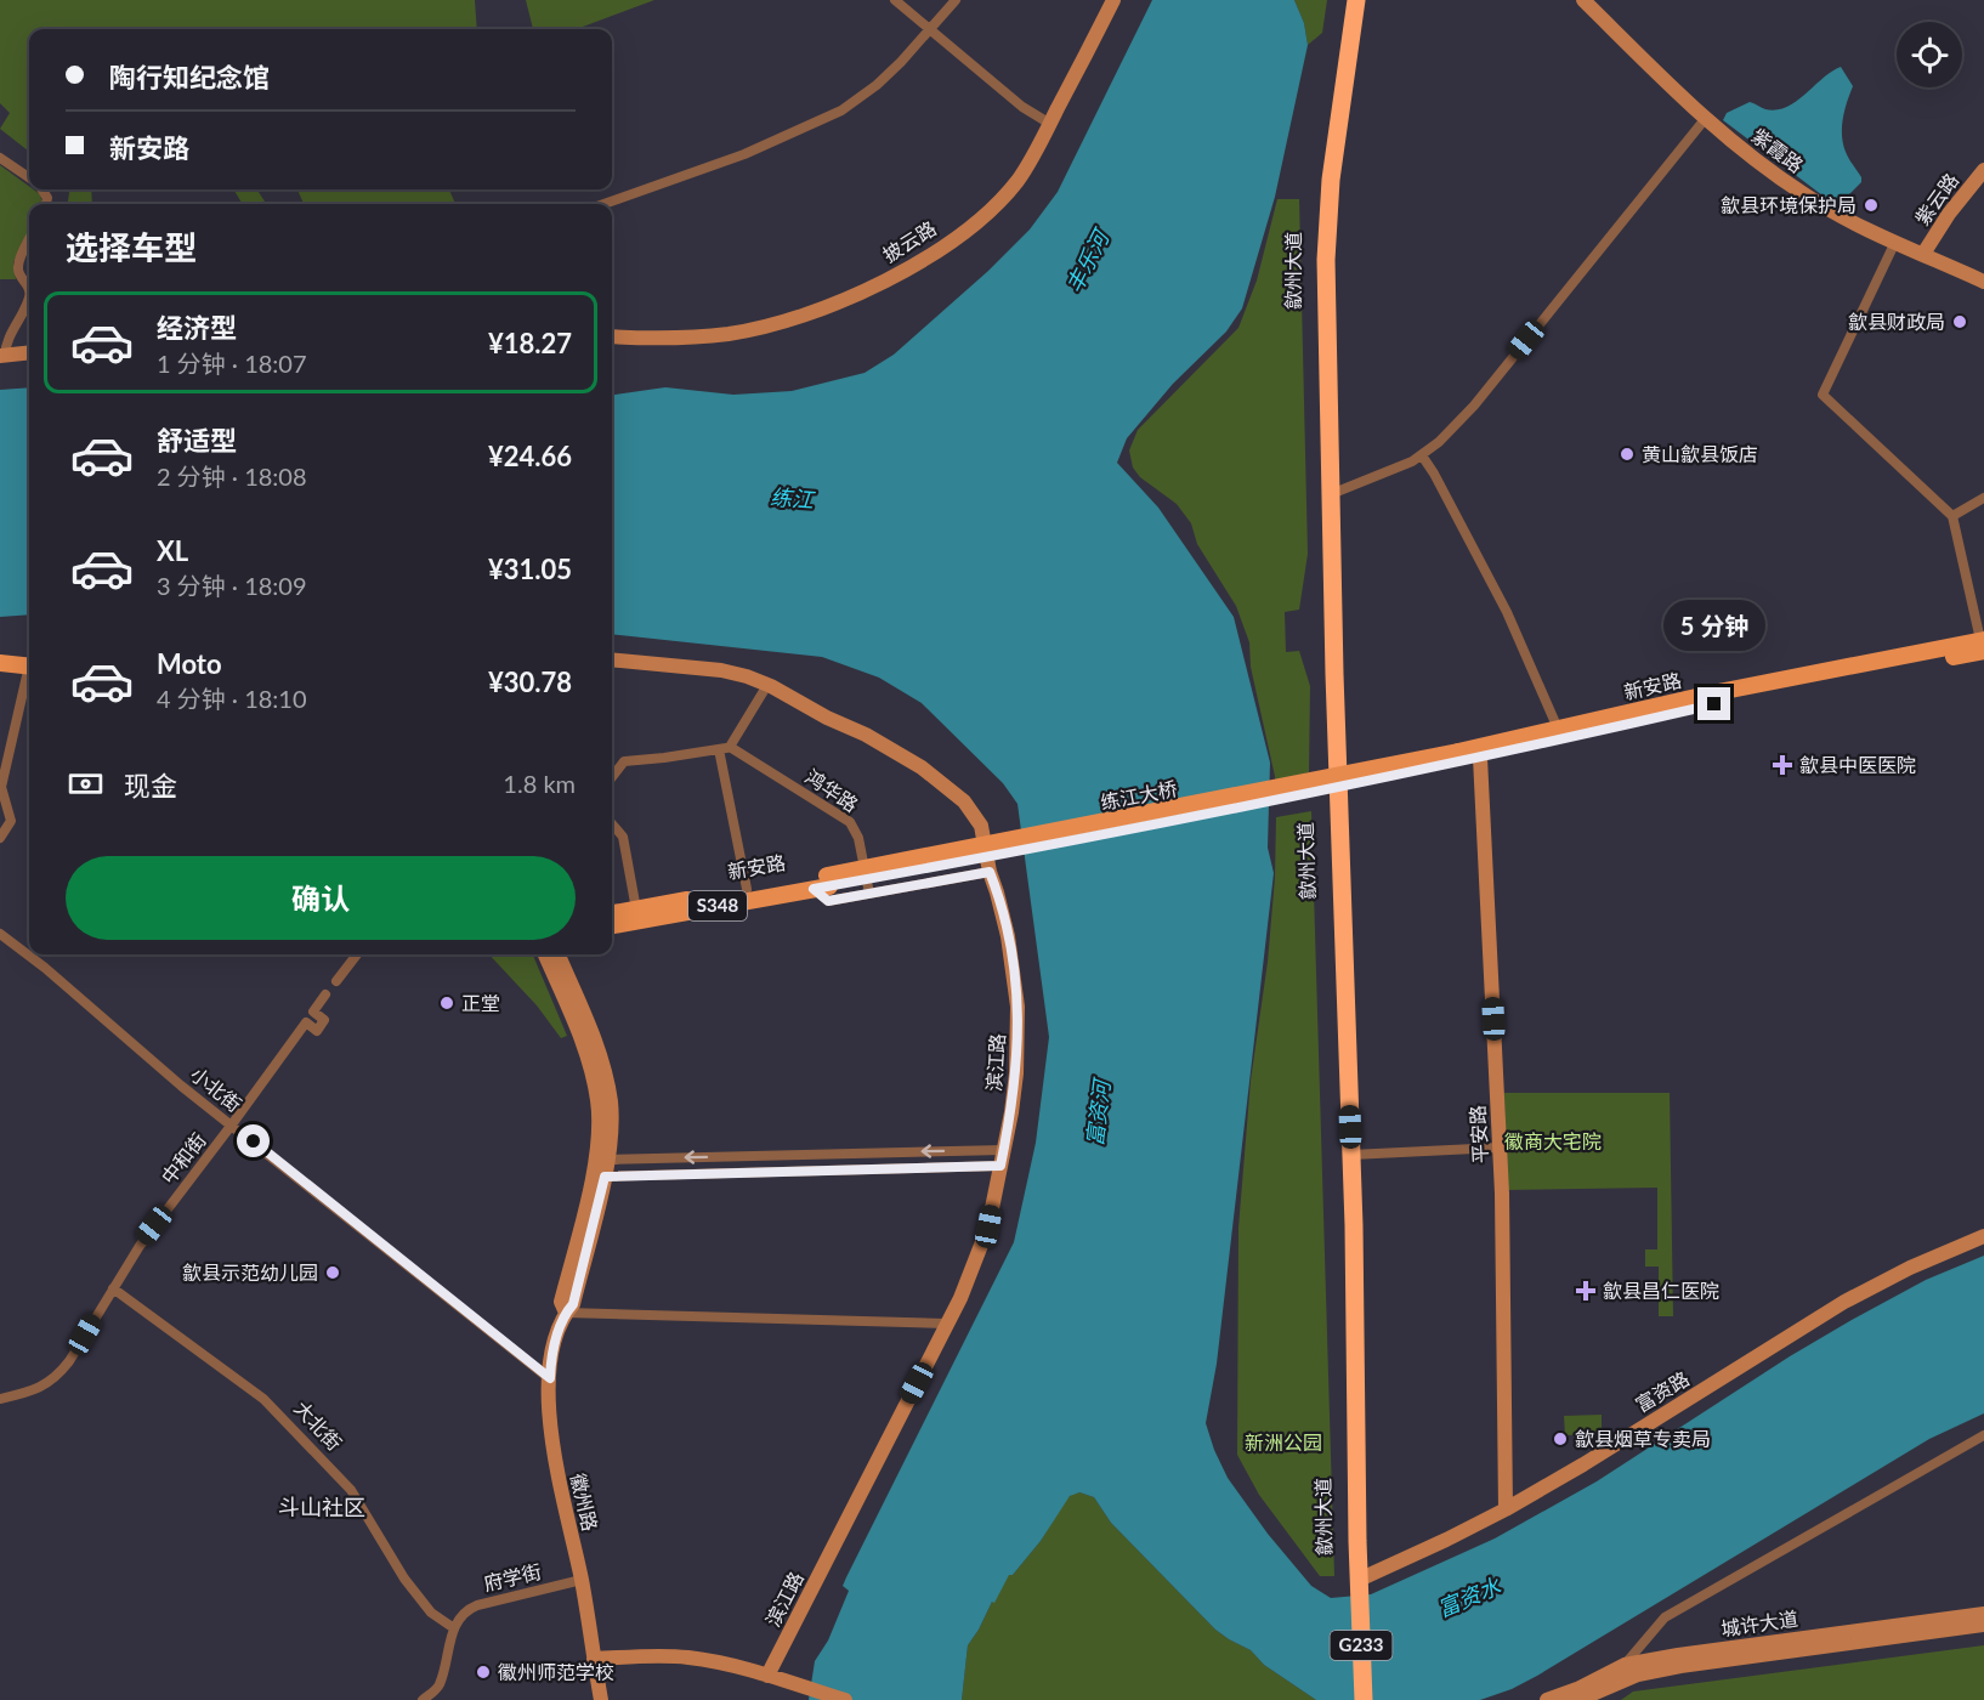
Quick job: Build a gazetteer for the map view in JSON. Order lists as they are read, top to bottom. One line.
{"streets":{"highway":["歙州大道","G233"],"main road":["新安路","练江大桥","S348"],"street":["紫霞路","紫云路","披云路","鸿华路","滨江路","小北街","平安路","中和街","富资路","大北街","徽州路","府学街","城许大道"]},"crossings":[["紫霞路","紫云路"],["歙州大道","富资路"],["歙州大道","G233"],["新安路","练江大桥"],["新安路","平安路"],["小北街","中和街"],["小北街","徽州路"],["平安路","富资路"],["中和街","大北街"],["富资路","G233"],["大北街","府学街"],["徽州路","府学街"]],"districts":["斗山社区"],"water":["丰乐河","练江","富资河","富资水"],"parks":["徽商大宅院","新洲公园"],"places":{"other":["歙县环境保护局","歙县财政局","黄山歙县饭店","正堂","歙县示范幼儿园","歙县烟草专卖局","徽州师范学校"],"health":["歙县中医医院","歙县昌仁医院"]},"page":{"banner":["陶行知纪念馆","新安路"],"heading":"选择车型","list":[{"name":"经济型","note":"1 分钟 · 18:07","value":"¥18.27"},{"name":"舒适型","note":"2 分钟 · 18:08","value":"¥24.66"},{"name":"XL","note":"3 分钟 · 18:09","value":"¥31.05"},{"name":"Moto","note":"4 分钟 · 18:10","value":"¥30.78"}],"bubble":"5 分钟","pay":["现金","1.8 km"],"buttons":"确认"}}
